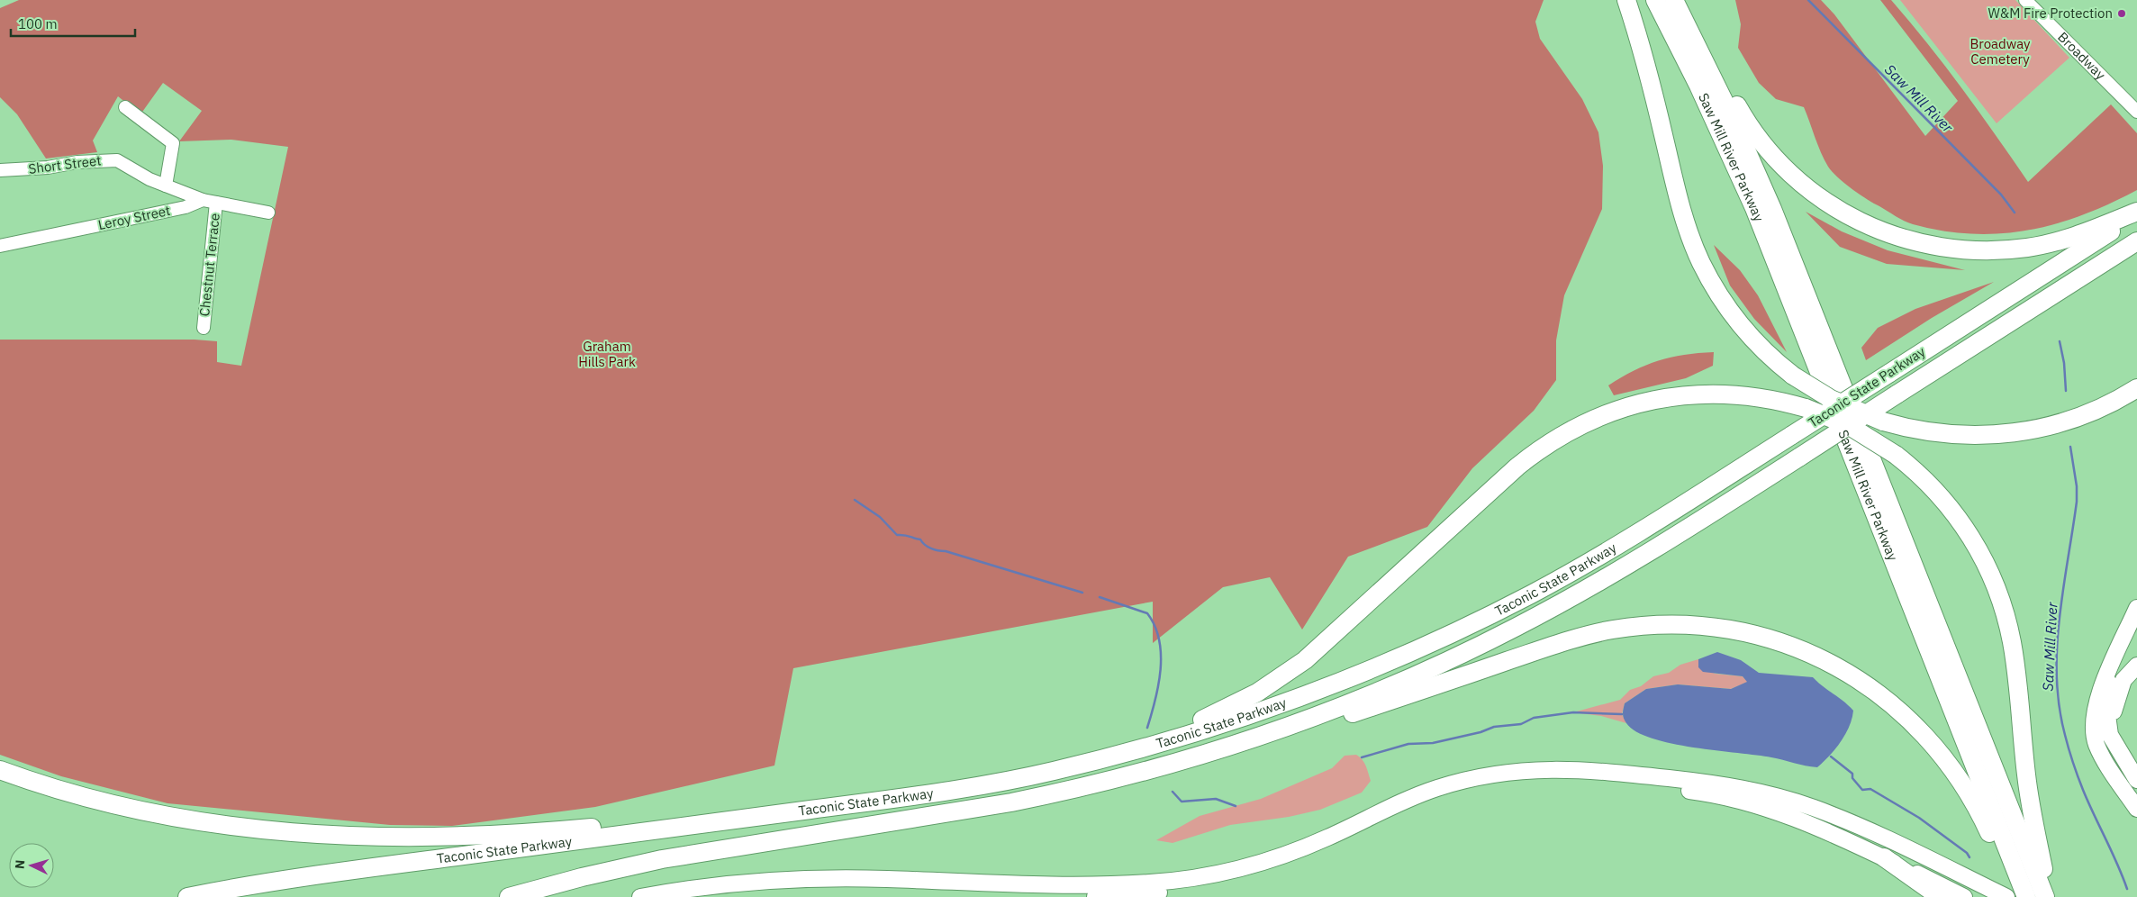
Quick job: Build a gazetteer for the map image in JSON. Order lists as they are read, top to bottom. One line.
{"streets":{"highway":["Saw Mill River Parkway","Taconic State Parkway"],"street":["Broadway","Short Street","Leroy Street","Chestnut Terrace"]},"crossings":[["Short Street","Leroy Street"]],"water":["Saw Mill River"],"parks":["Broadway Cemetery","Graham Hills Park"],"places":["W&M Fire Protection"],"scale_bar":"100 m","north":"left"}
